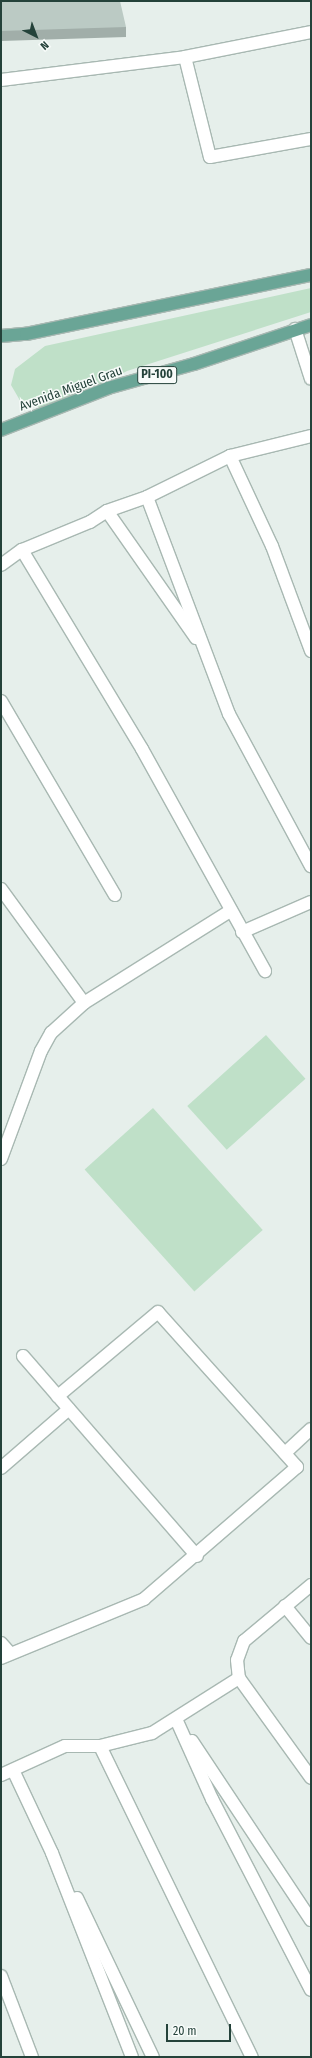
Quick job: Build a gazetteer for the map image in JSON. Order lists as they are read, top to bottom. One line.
{"streets":{"main road":["PI-100","Avenida Miguel Grau"]},"scale_bar":"20 m","north":"bottom right"}
